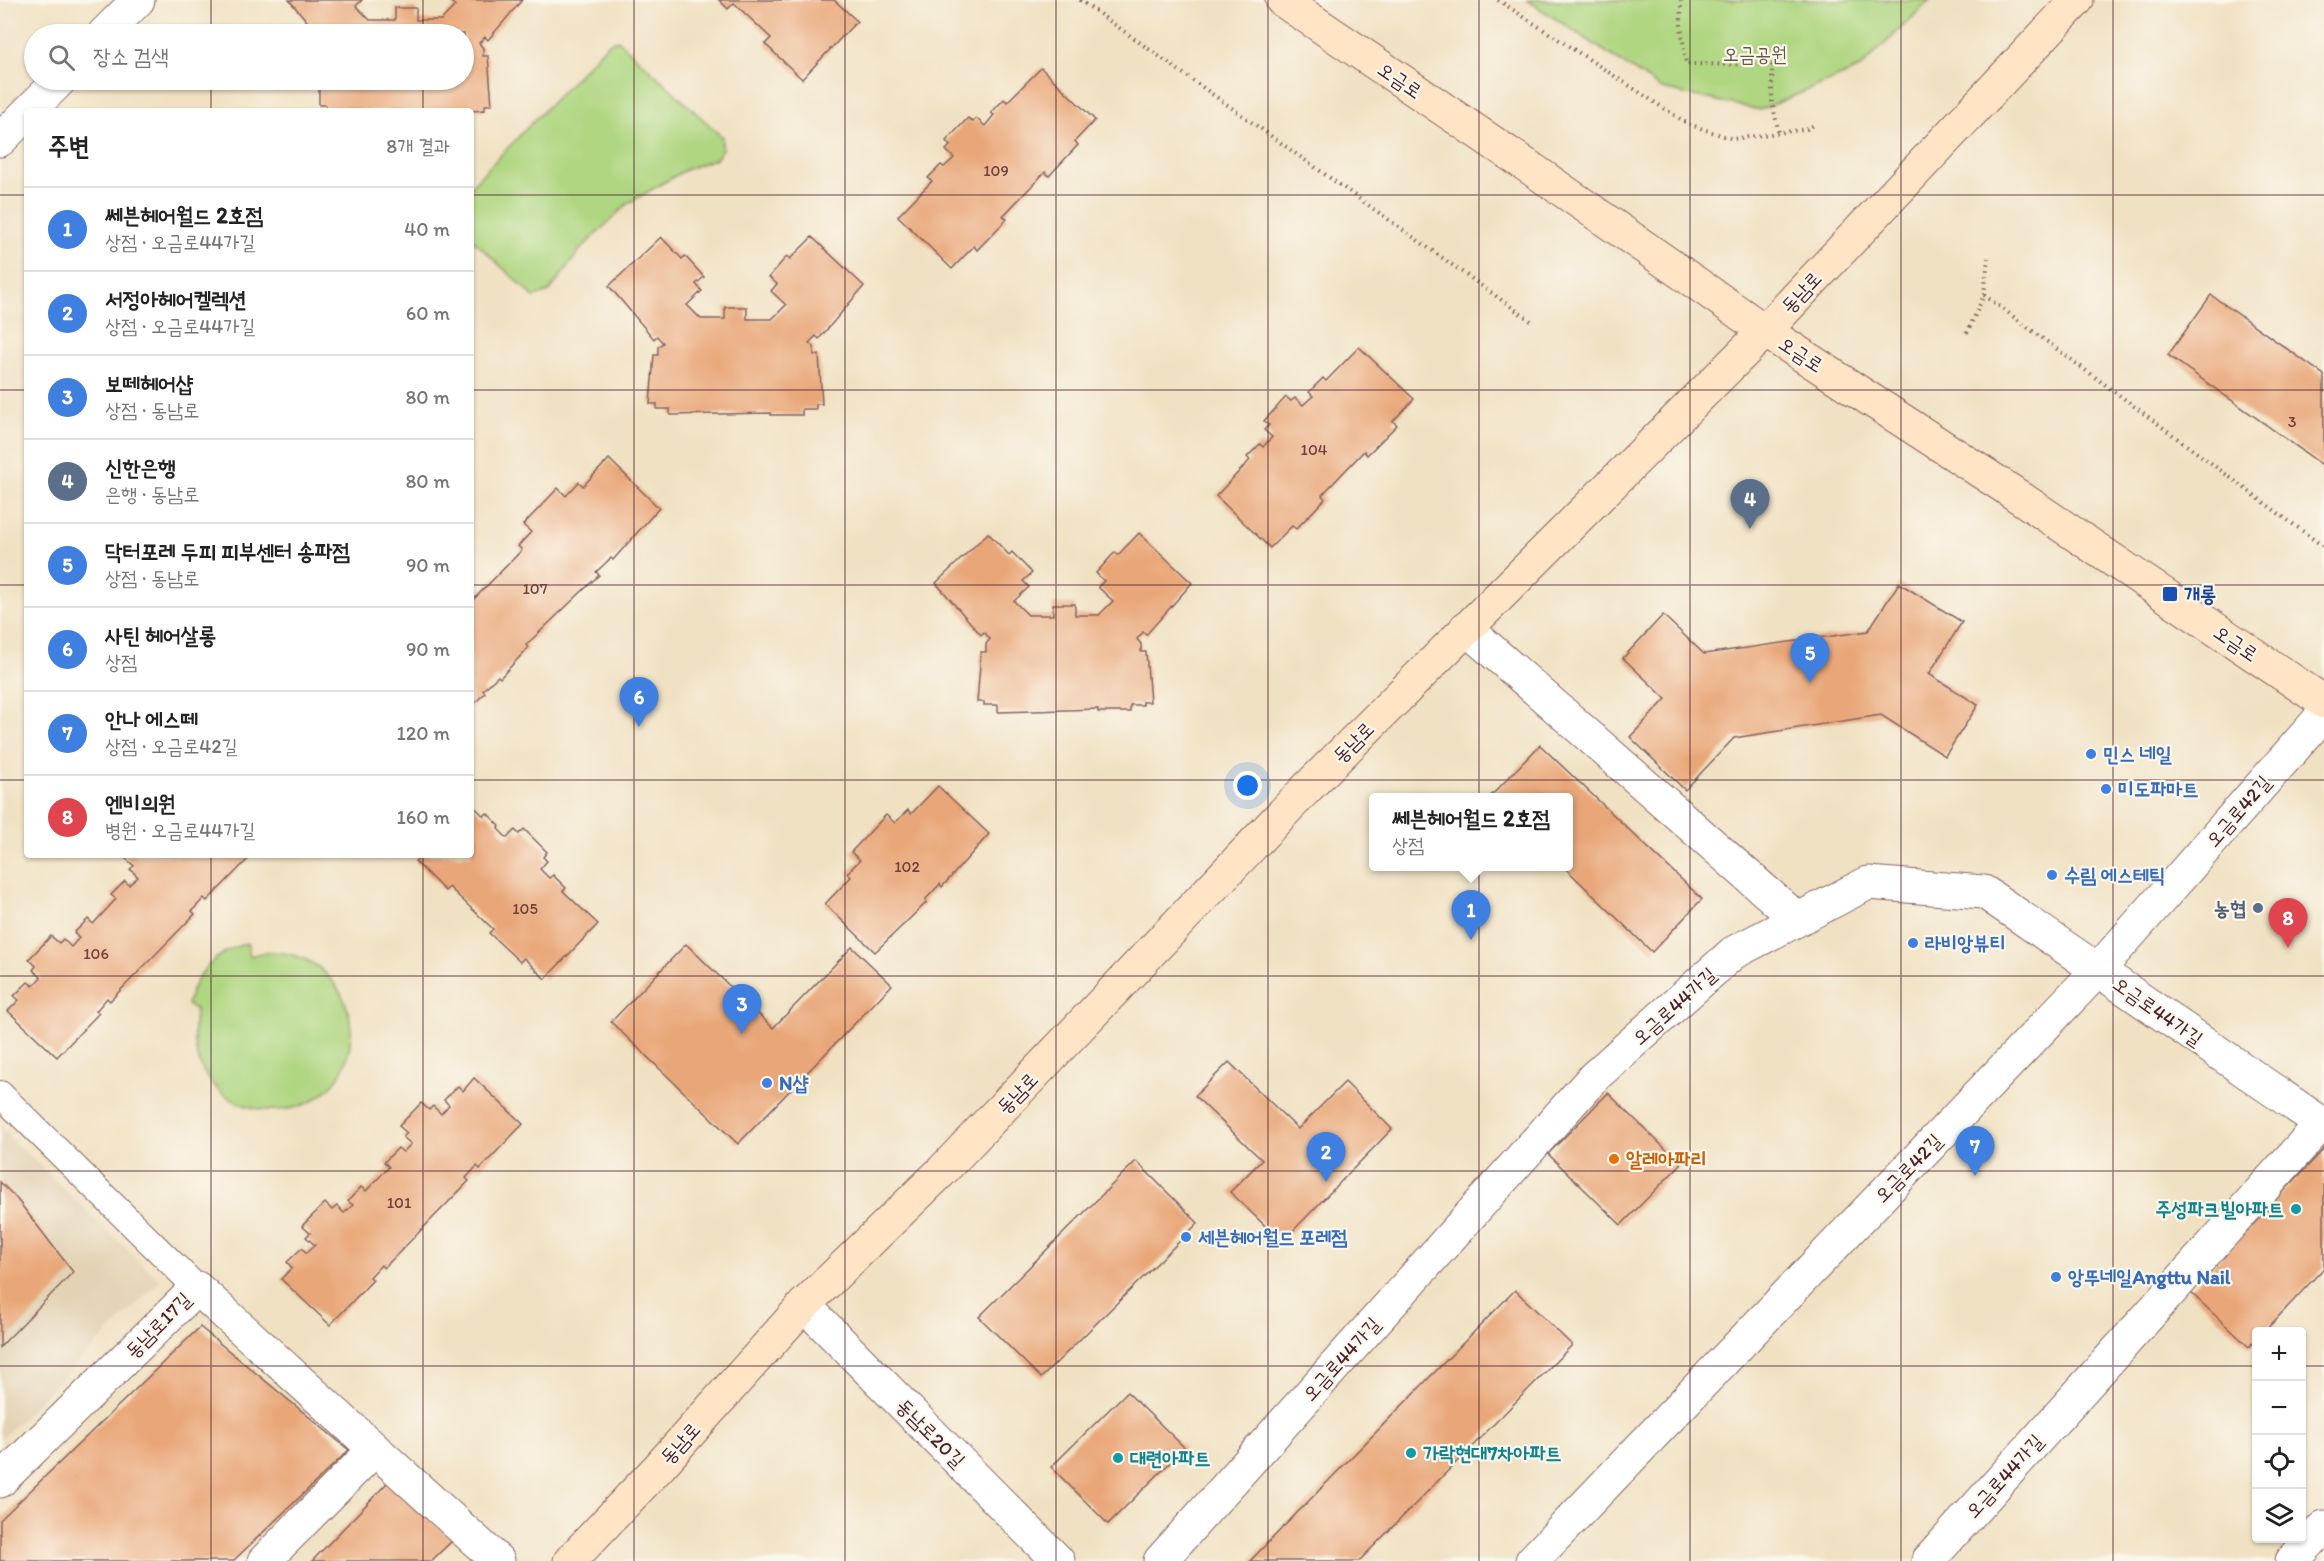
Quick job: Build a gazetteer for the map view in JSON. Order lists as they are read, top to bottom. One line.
{"streets":{"main road":["오금로","동남로"],"street":["오금로42길","오금로44가길","동남로17길","동남로20길"]},"crossings":[["오금로","동남로"],["동남로","동남로20길"],["오금로42길","오금로44가길"]],"parks":["오금공원"],"places":{"transit":["개롱"],"other":["민스 네일","미도파마트","수림 에스테틱","농협","라비앙뷰티","N샵","알레아파리","주성파크빌아파트","세븐헤어월드 포레점","앙뚜네일Angttu Nail","가락현대7차아파트","대련아파트"]},"house_numbers":["109","3","104","107","102","105","106","101"],"page":{"search":"장소 검색","heading":["주변","8개 결과"],"list":[{"mark":"1","name":"쎄븐헤어월드 2호점","note":"상점 · 오금로44가길","value":"40 m"},{"mark":"2","name":"서정아헤어켈렉션","note":"상점 · 오금로44가길","value":"60 m"},{"mark":"3","name":"보떼헤어샵","note":"상점 · 동남로","value":"80 m"},{"mark":"4","name":"신한은행","note":"은행 · 동남로","value":"80 m"},{"mark":"5","name":"닥터포레 두피 피부센터 송파점","note":"상점 · 동남로","value":"90 m"},{"mark":"6","name":"사틴 헤어살롱","note":"상점","value":"90 m"},{"mark":"7","name":"안나 에스떼","note":"상점 · 오금로42길","value":"120 m"},{"mark":"8","name":"엔비의원","note":"병원 · 오금로44가길","value":"160 m"}],"pins":["4","5","6","1","8","3","7","2"],"popup":["쎄븐헤어월드 2호점","상점"],"map_buttons":["+","−"]}}
